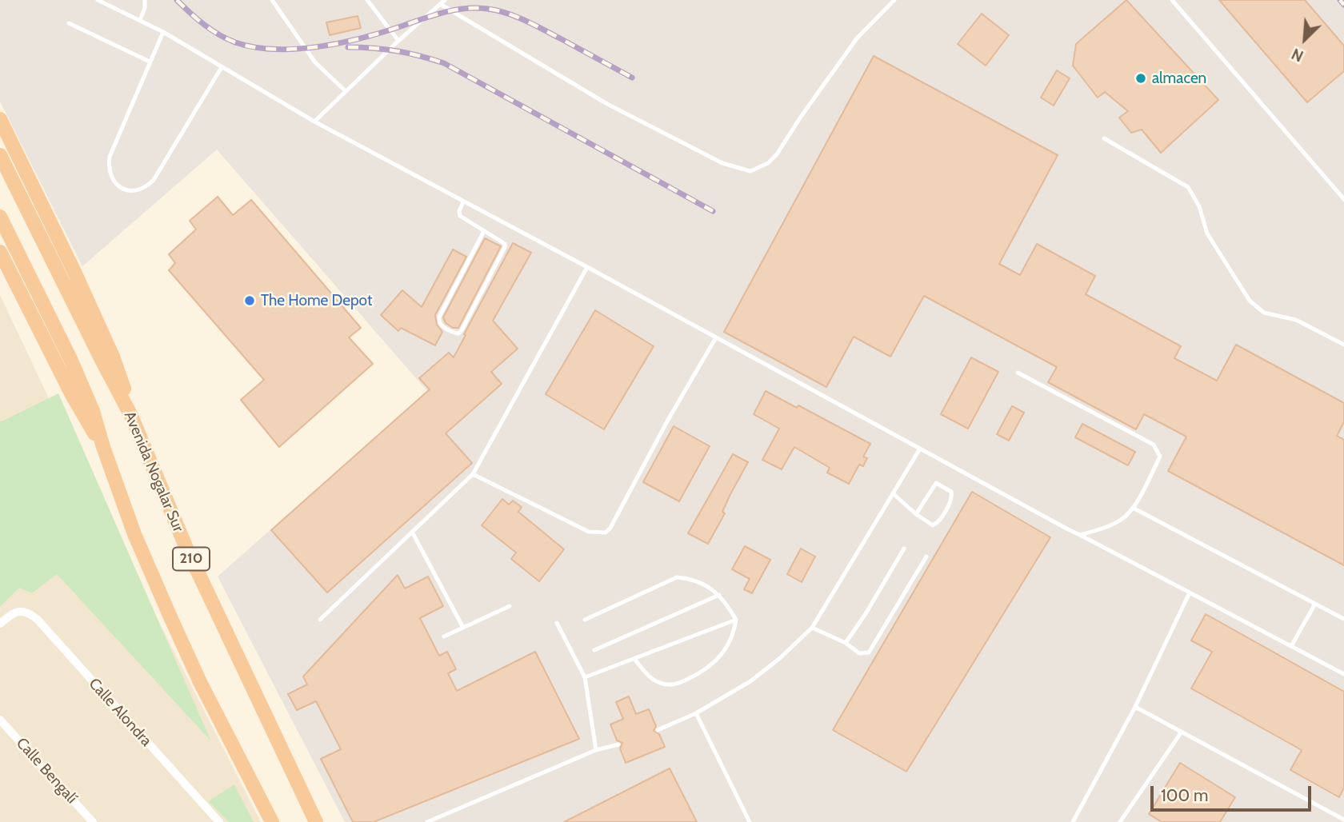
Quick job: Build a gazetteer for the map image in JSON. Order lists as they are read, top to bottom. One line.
{"streets":{"highway":["Avenida Nogalar Sur","210"],"street":["Calle Alondra","Calle Bengalí"]},"places":["almacen","The Home Depot"],"scale_bar":"100 m","north":"bottom left"}
